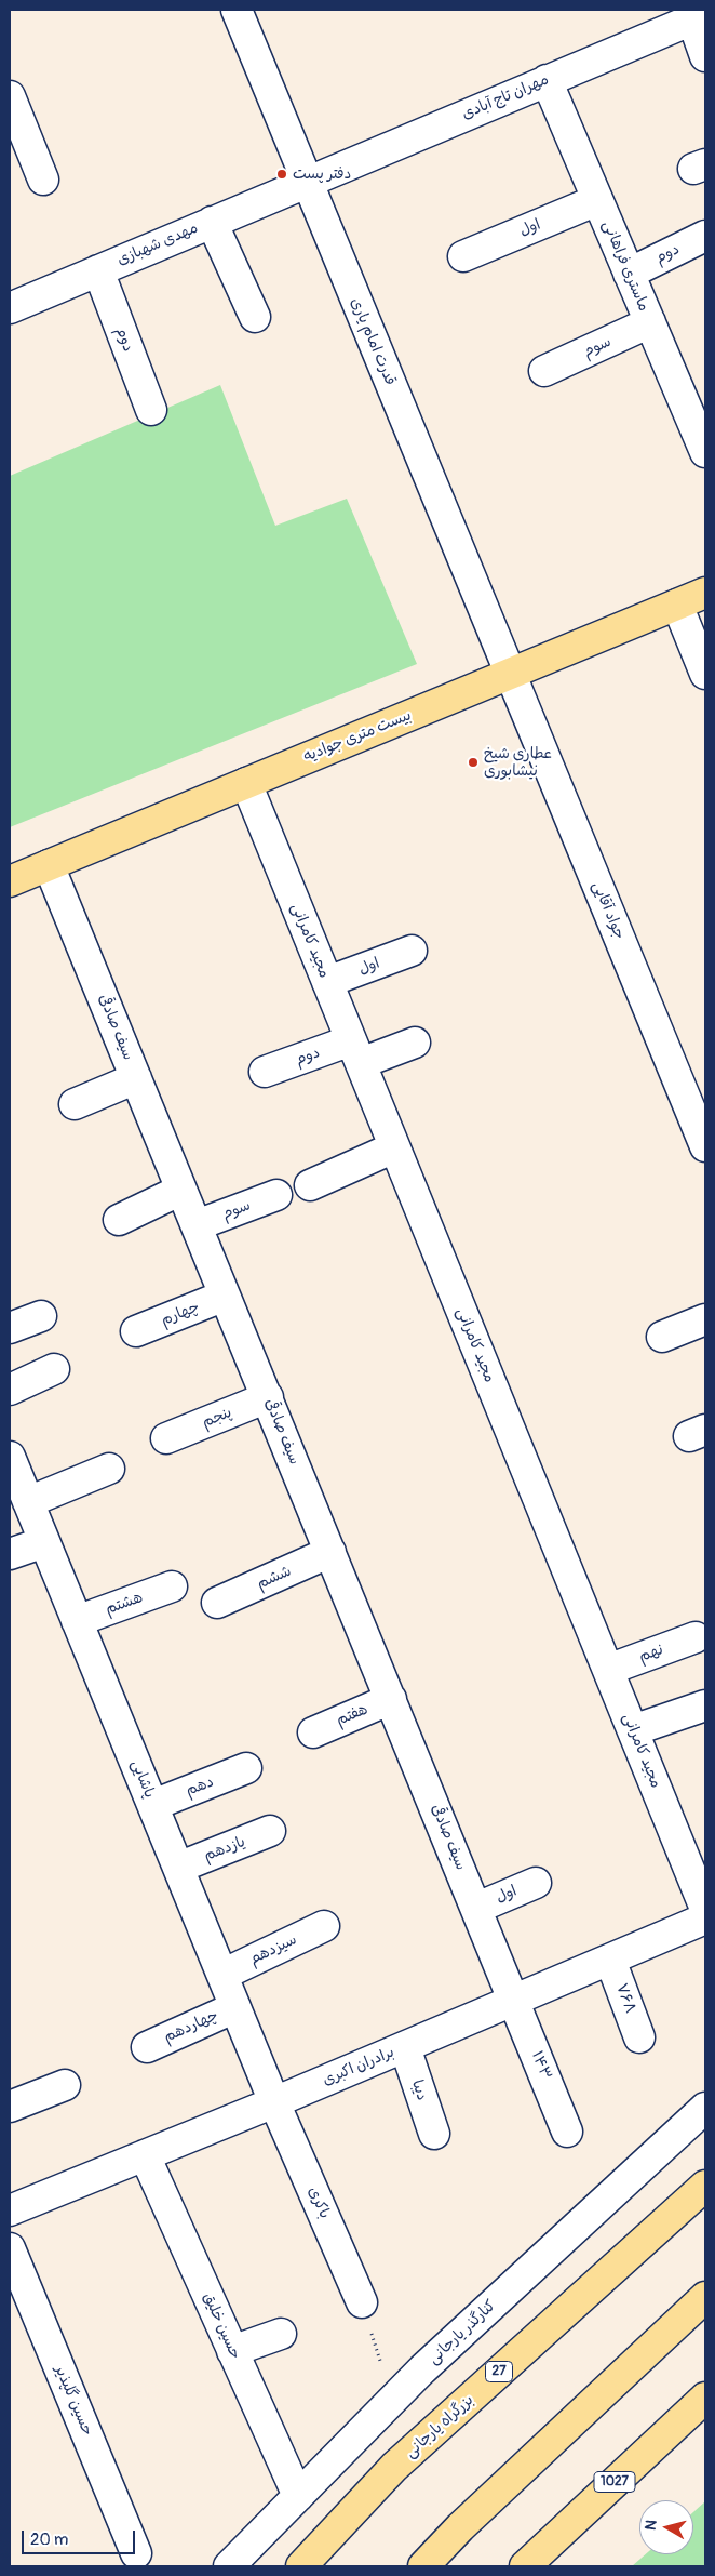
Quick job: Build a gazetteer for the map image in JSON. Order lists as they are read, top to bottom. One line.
{"streets":{"main road":["بیست متری جوادیه","27","بزرگراه یارجانی","1027"],"street":["مهران تاج آبادی","اول","مهدی شهبازی","دوم","ماستری فراهانی","قدرت امام یاری","سوم","جواد آقایی","مجید کامرانی","سیف صادقی","چهارم","پنجم","ششم","هشتم","نهم","هفتم","پاشایی","دهم","یازدهم","سیزدهم","۷۶۸","چهاردهم","۱۴۳","برادران اکبری","دیبا","باکری","حسین خلیق","کنارگذر یارجانی","حسین گلپذیر"]},"crossings":[["مهران تاج آبادی","مهدی شهبازی"],["مهران تاج آبادی","ماستری فراهانی"],["مهران تاج آبادی","قدرت امام یاری"],["اول","ماستری فراهانی"],["اول","مجید کامرانی"],["اول","سیف صادقی"],["مهدی شهبازی","دوم"],["مهدی شهبازی","قدرت امام یاری"],["دوم","ماستری فراهانی"],["دوم","مجید کامرانی"],["ماستری فراهانی","سوم"],["قدرت امام یاری","بیست متری جوادیه"],["قدرت امام یاری","جواد آقایی"],["سوم","سیف صادقی"],["بیست متری جوادیه","جواد آقایی"],["بیست متری جوادیه","مجید کامرانی"],["بیست متری جوادیه","سیف صادقی"],["مجید کامرانی","نهم"],["سیف صادقی","چهارم"],["سیف صادقی","پنجم"],["سیف صادقی","ششم"],["سیف صادقی","هفتم"],["سیف صادقی","۱۴۳"],["سیف صادقی","برادران اکبری"],["هشتم","پاشایی"],["پاشایی","دهم"],["پاشایی","یازدهم"],["پاشایی","سیزدهم"],["پاشایی","چهاردهم"],["پاشایی","برادران اکبری"],["پاشایی","باکری"],["۷۶۸","برادران اکبری"],["۱۴۳","برادران اکبری"],["برادران اکبری","دیبا"],["برادران اکبری","باکری"],["برادران اکبری","حسین خلیق"],["حسین خلیق","کنارگذر یارجانی"]],"places":["دفتر پست","عطاری شیخ نیشابوری"],"scale_bar":"20 m","north":"left"}
